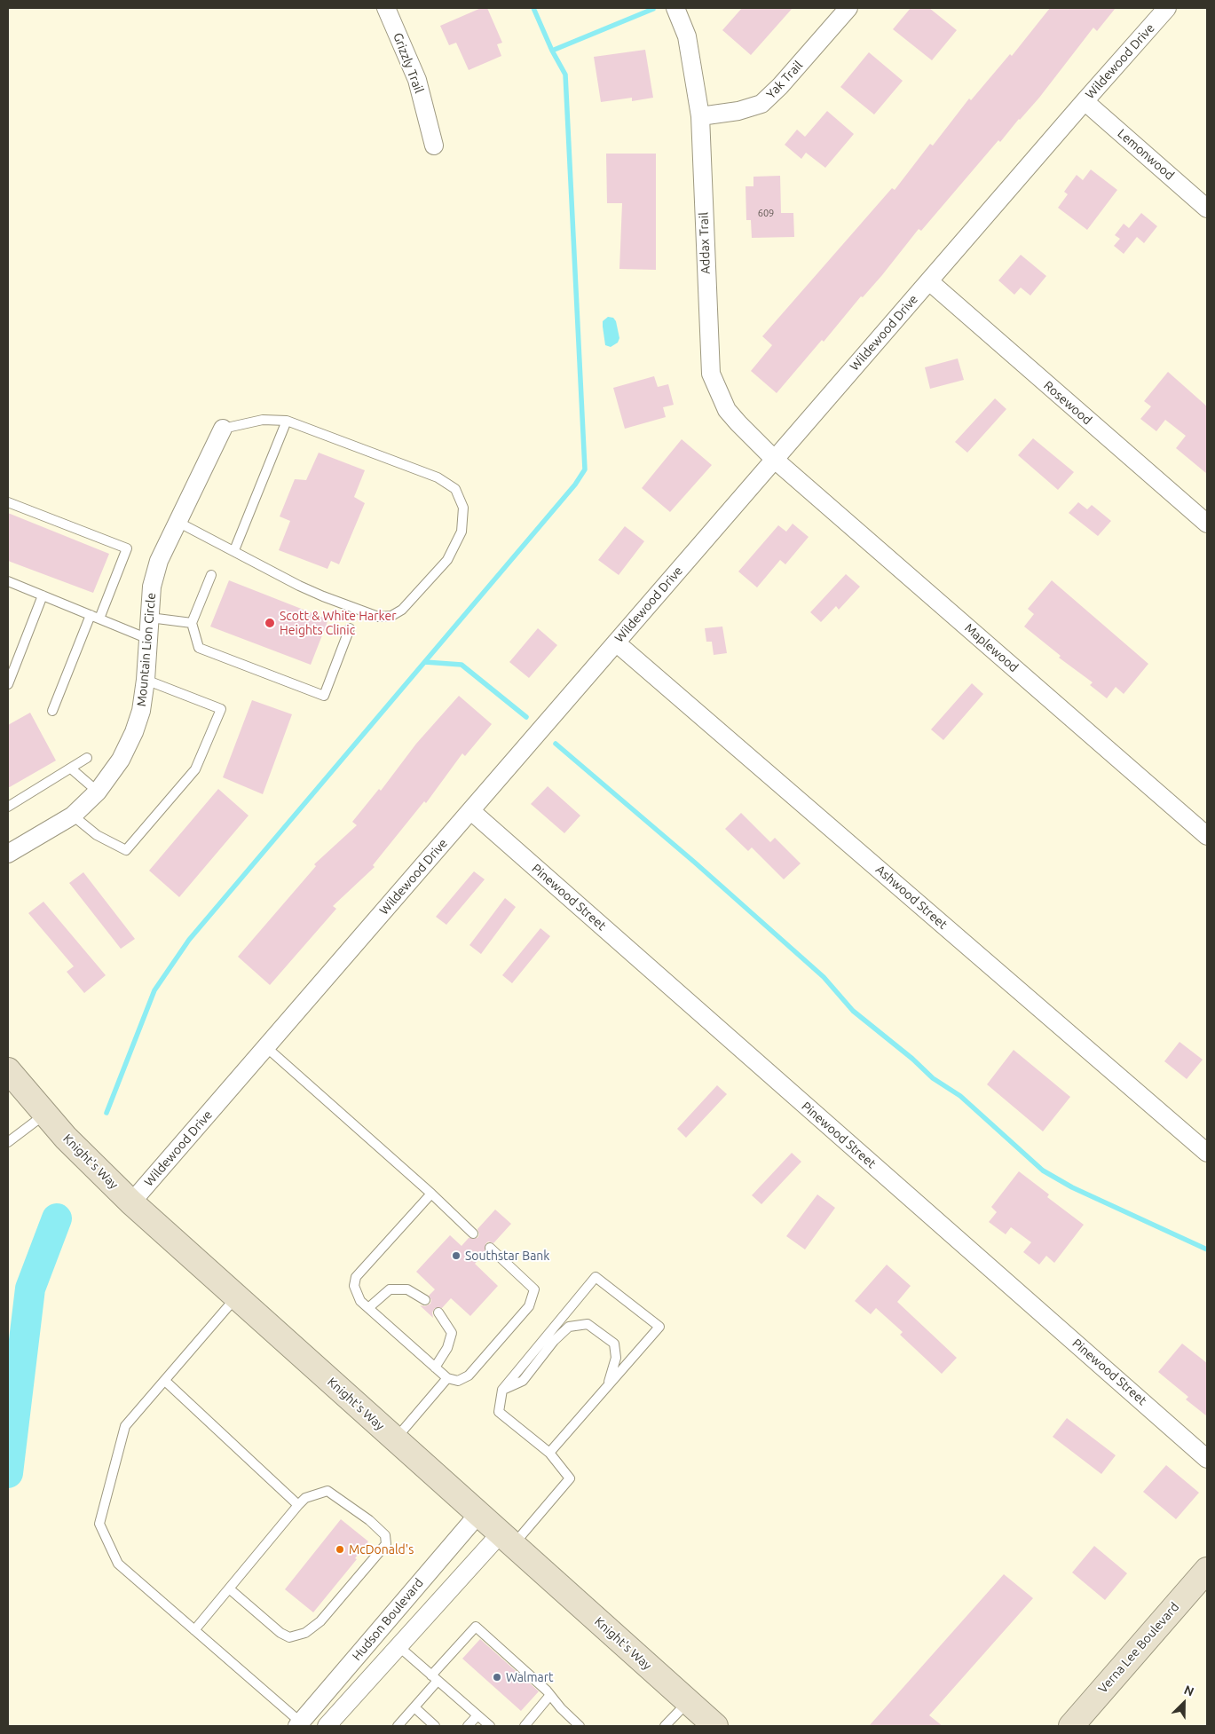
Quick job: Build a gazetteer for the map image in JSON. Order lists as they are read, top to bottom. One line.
{"streets":{"main road":["Knight's Way","Verna Lee Boulevard"],"street":["Wildewood Drive","Grizzly Trail","Yak Trail","Lemonwood","Addax Trail","Rosewood","Maplewood","Mountain Lion Circle","Pinewood Street","Ashwood Street","Hudson Boulevard"]},"crossings":[["Wildewood Drive","Lemonwood"],["Wildewood Drive","Addax Trail"],["Wildewood Drive","Rosewood"],["Wildewood Drive","Maplewood"],["Wildewood Drive","Pinewood Street"],["Wildewood Drive","Ashwood Street"],["Wildewood Drive","Knight's Way"],["Yak Trail","Addax Trail"],["Addax Trail","Maplewood"],["Knight's Way","Hudson Boulevard"]],"places":["Scott & White Harker Heights Clinic","Southstar Bank","McDonald's","Walmart"],"house_numbers":["609"],"north":"top right"}
